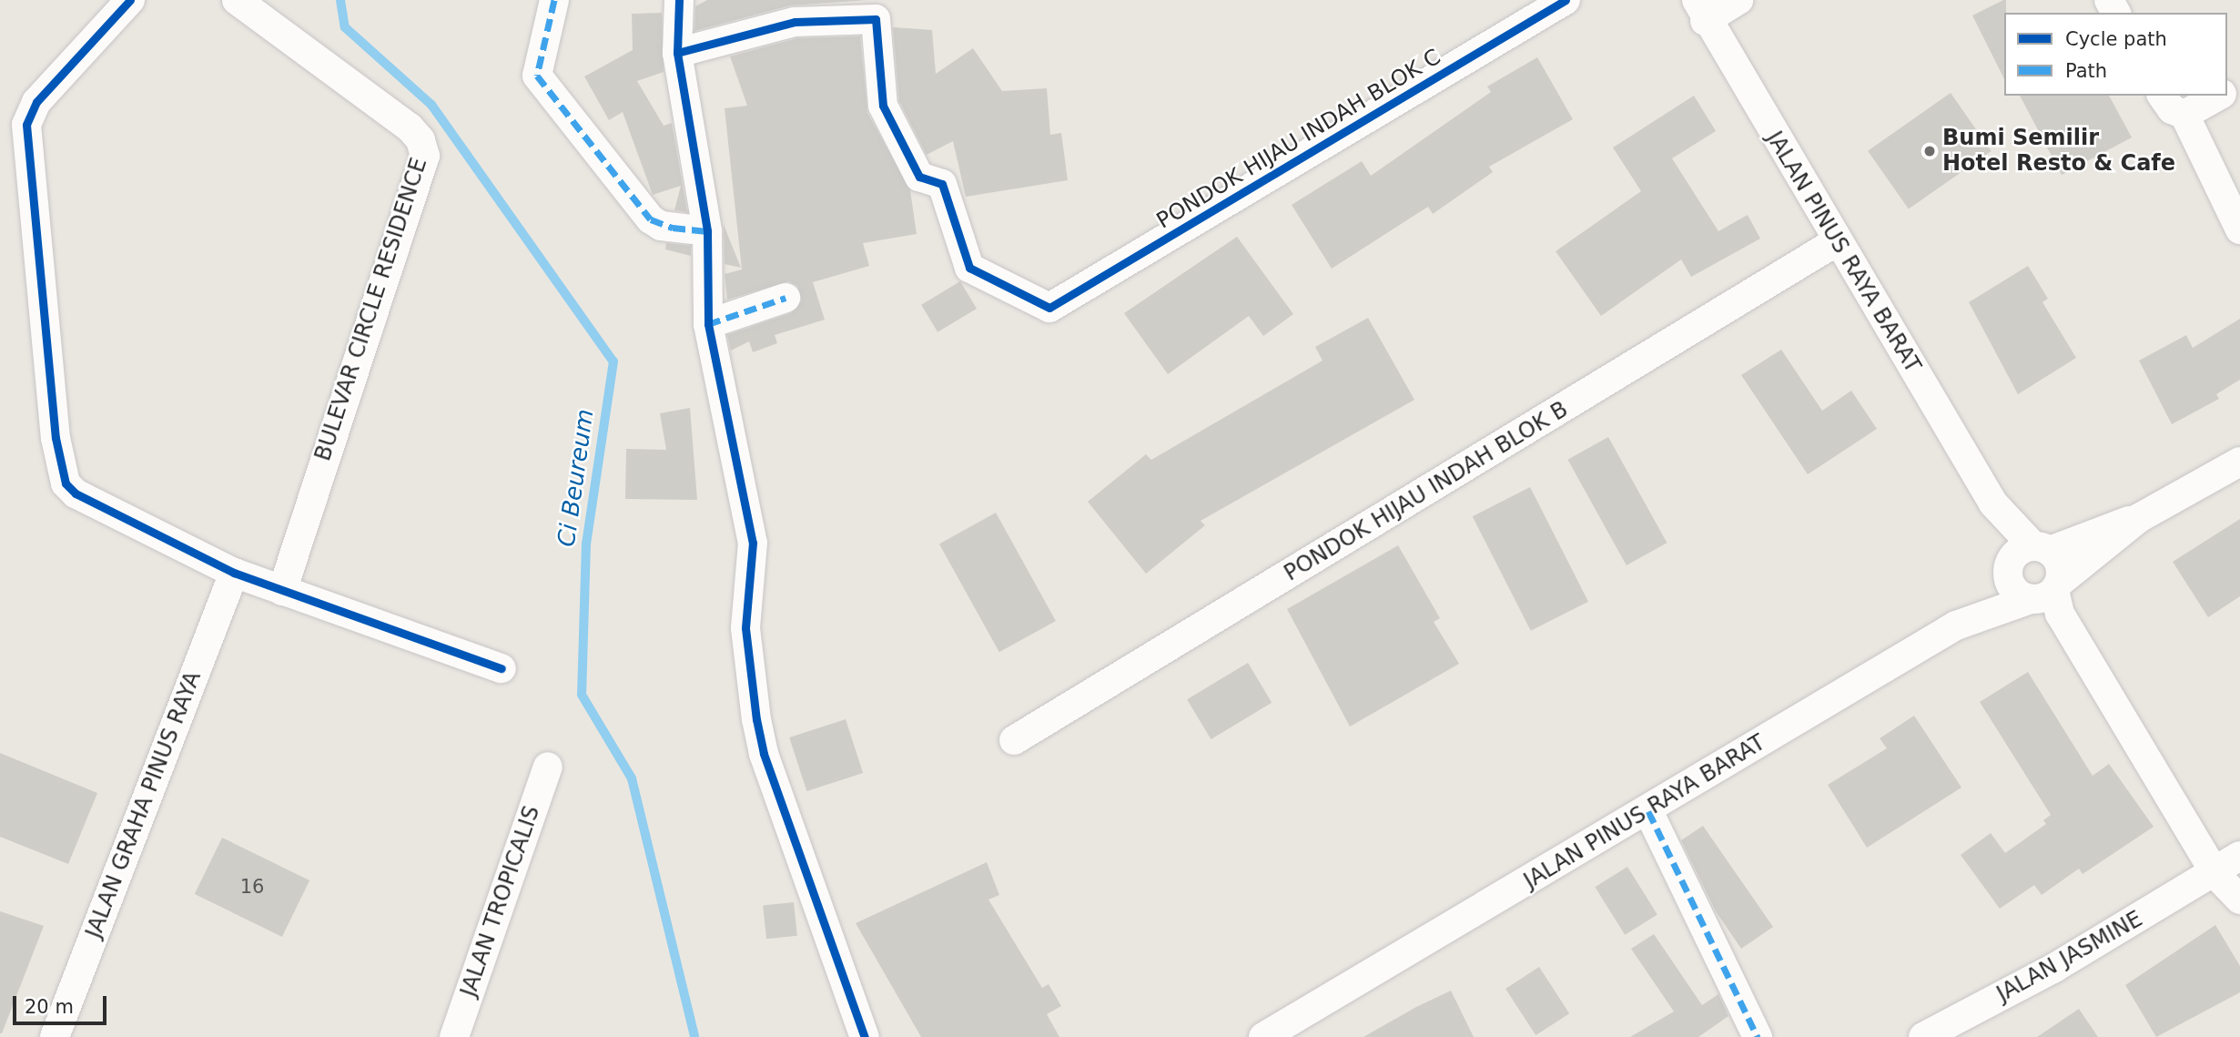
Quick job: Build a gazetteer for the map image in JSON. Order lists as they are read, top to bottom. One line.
{"streets":{"street":["PONDOK HIJAU INDAH BLOK C","JALAN PINUS RAYA BARAT","BULEVAR CIRCLE RESIDENCE","PONDOK HIJAU INDAH BLOK B","JALAN GRAHA PINUS RAYA","JALAN TROPICALIS","JALAN JASMINE"]},"crossings":[["JALAN PINUS RAYA BARAT","PONDOK HIJAU INDAH BLOK B"]],"water":["Ci Beureum"],"places":["Bumi Semilir Hotel Resto & Cafe"],"house_numbers":["16"],"legend":["Cycle path","Path"],"scale_bar":"20 m"}
